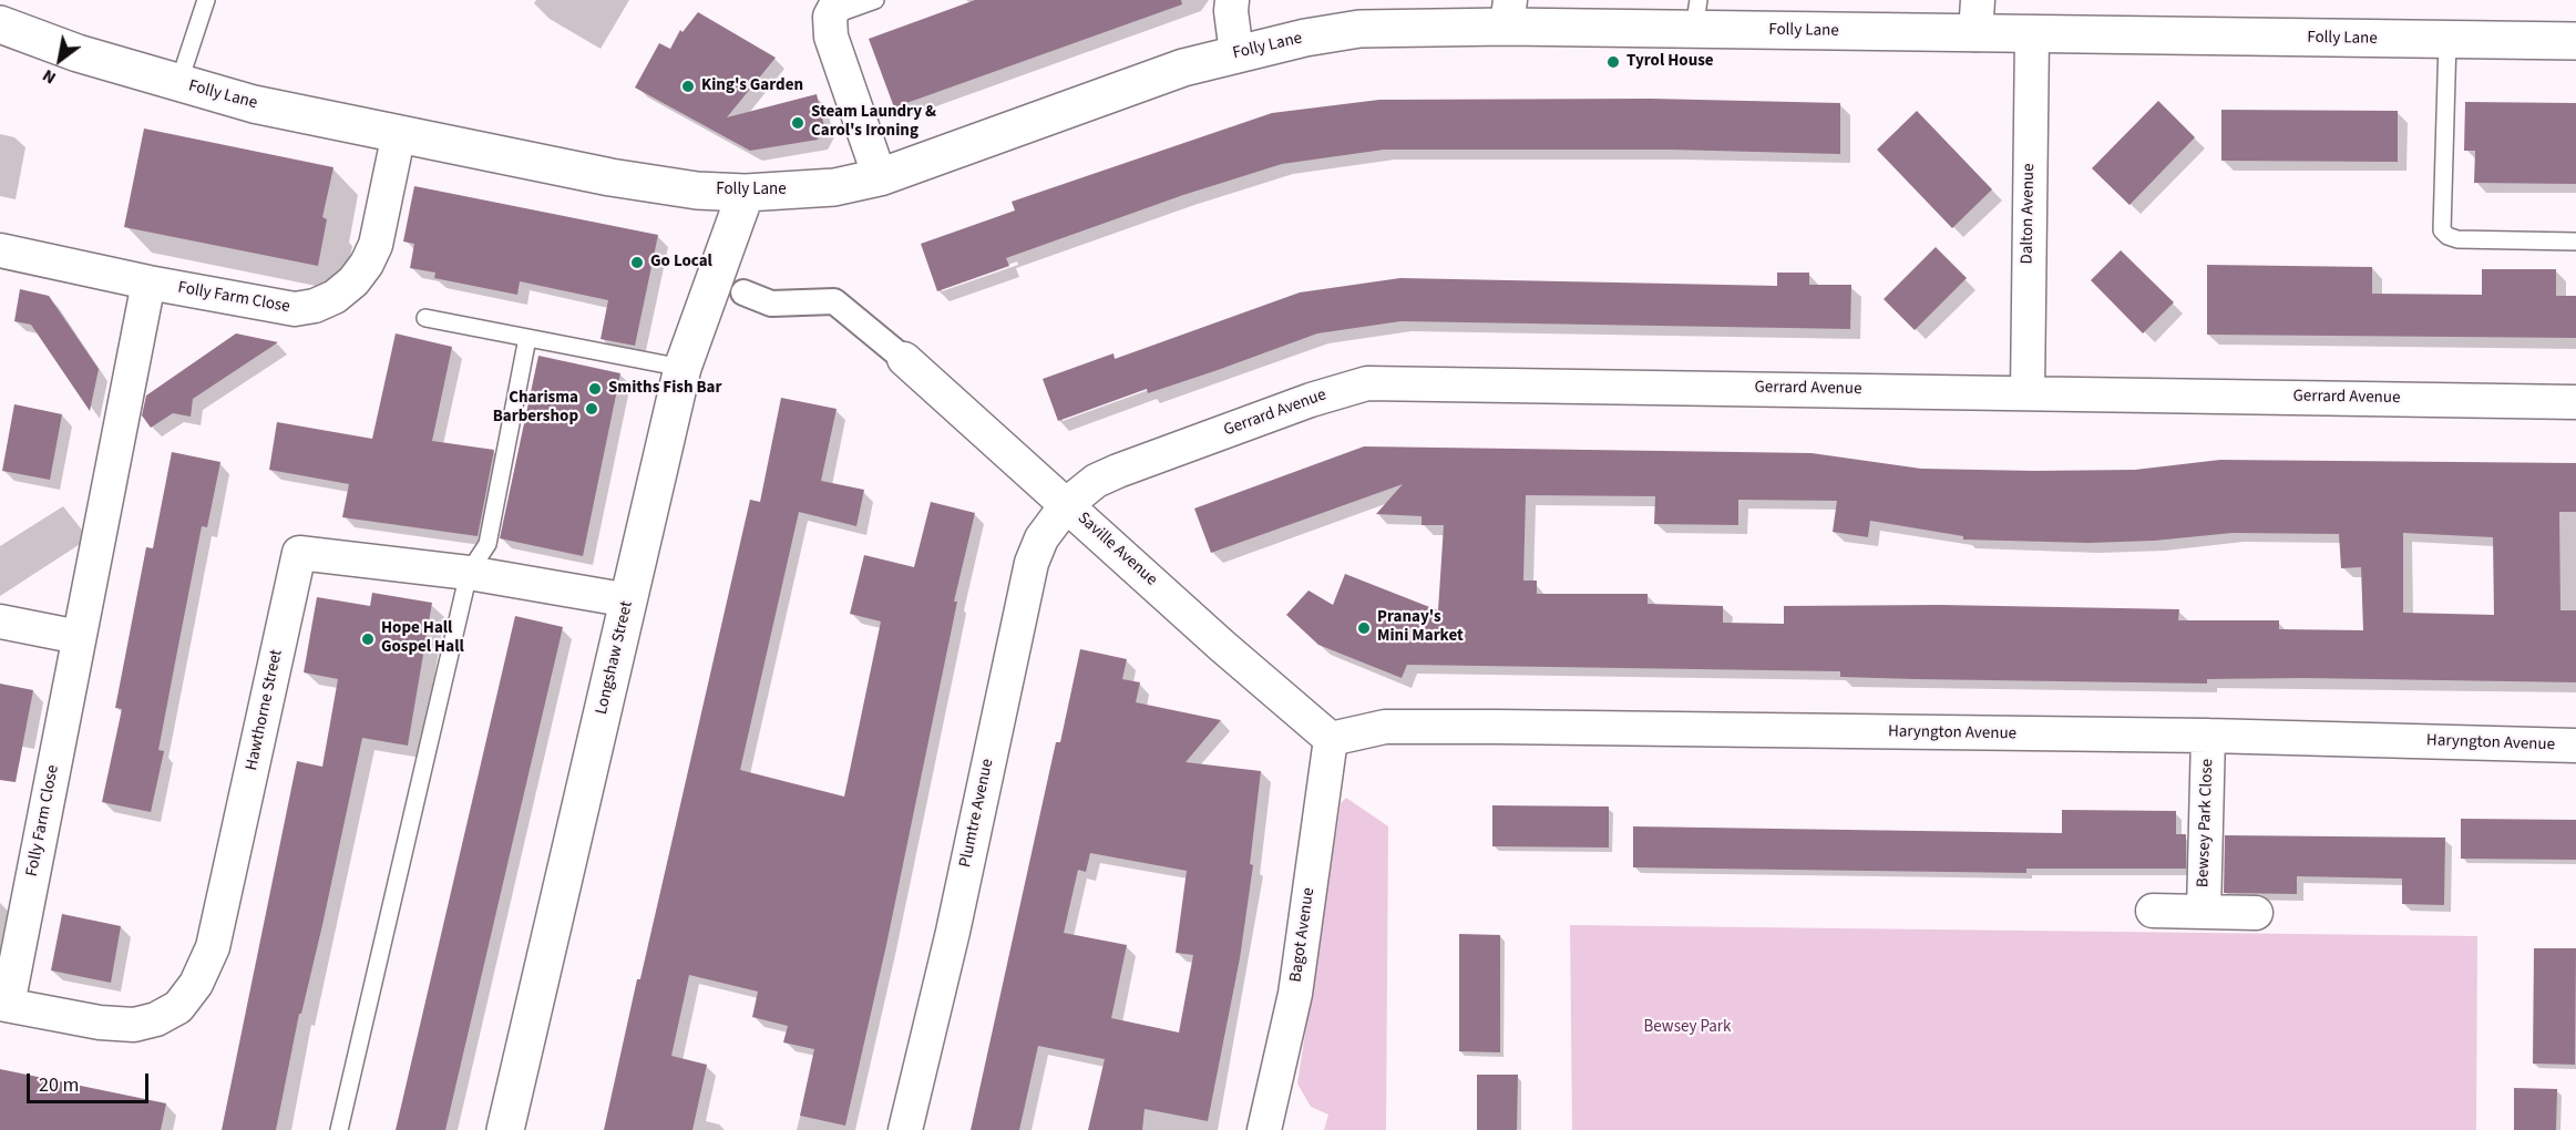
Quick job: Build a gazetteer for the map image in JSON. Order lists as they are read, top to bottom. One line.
{"streets":{"street":["Folly Lane","Dalton Avenue","Folly Farm Close","Gerrard Avenue","Saville Avenue","Longshaw Street","Hawthorne Street","Haryngton Avenue","Plumtre Avenue","Bewsey Park Close","Bagot Avenue"]},"crossings":[["Folly Lane","Dalton Avenue"],["Folly Lane","Folly Farm Close"],["Folly Lane","Longshaw Street"],["Dalton Avenue","Gerrard Avenue"],["Folly Farm Close","Hawthorne Street"],["Gerrard Avenue","Saville Avenue"],["Gerrard Avenue","Plumtre Avenue"],["Saville Avenue","Haryngton Avenue"],["Saville Avenue","Plumtre Avenue"],["Saville Avenue","Bagot Avenue"],["Longshaw Street","Hawthorne Street"],["Haryngton Avenue","Bewsey Park Close"],["Haryngton Avenue","Bagot Avenue"]],"parks":["Bewsey Park"],"places":["Tyrol House","King's Garden","Steam Laundry & Carol's Ironing","Go Local","Smiths Fish Bar","Charisma Barbershop","Pranay's Mini Market","Hope Hall Gospel Hall"],"scale_bar":"20 m","north":"bottom left"}
